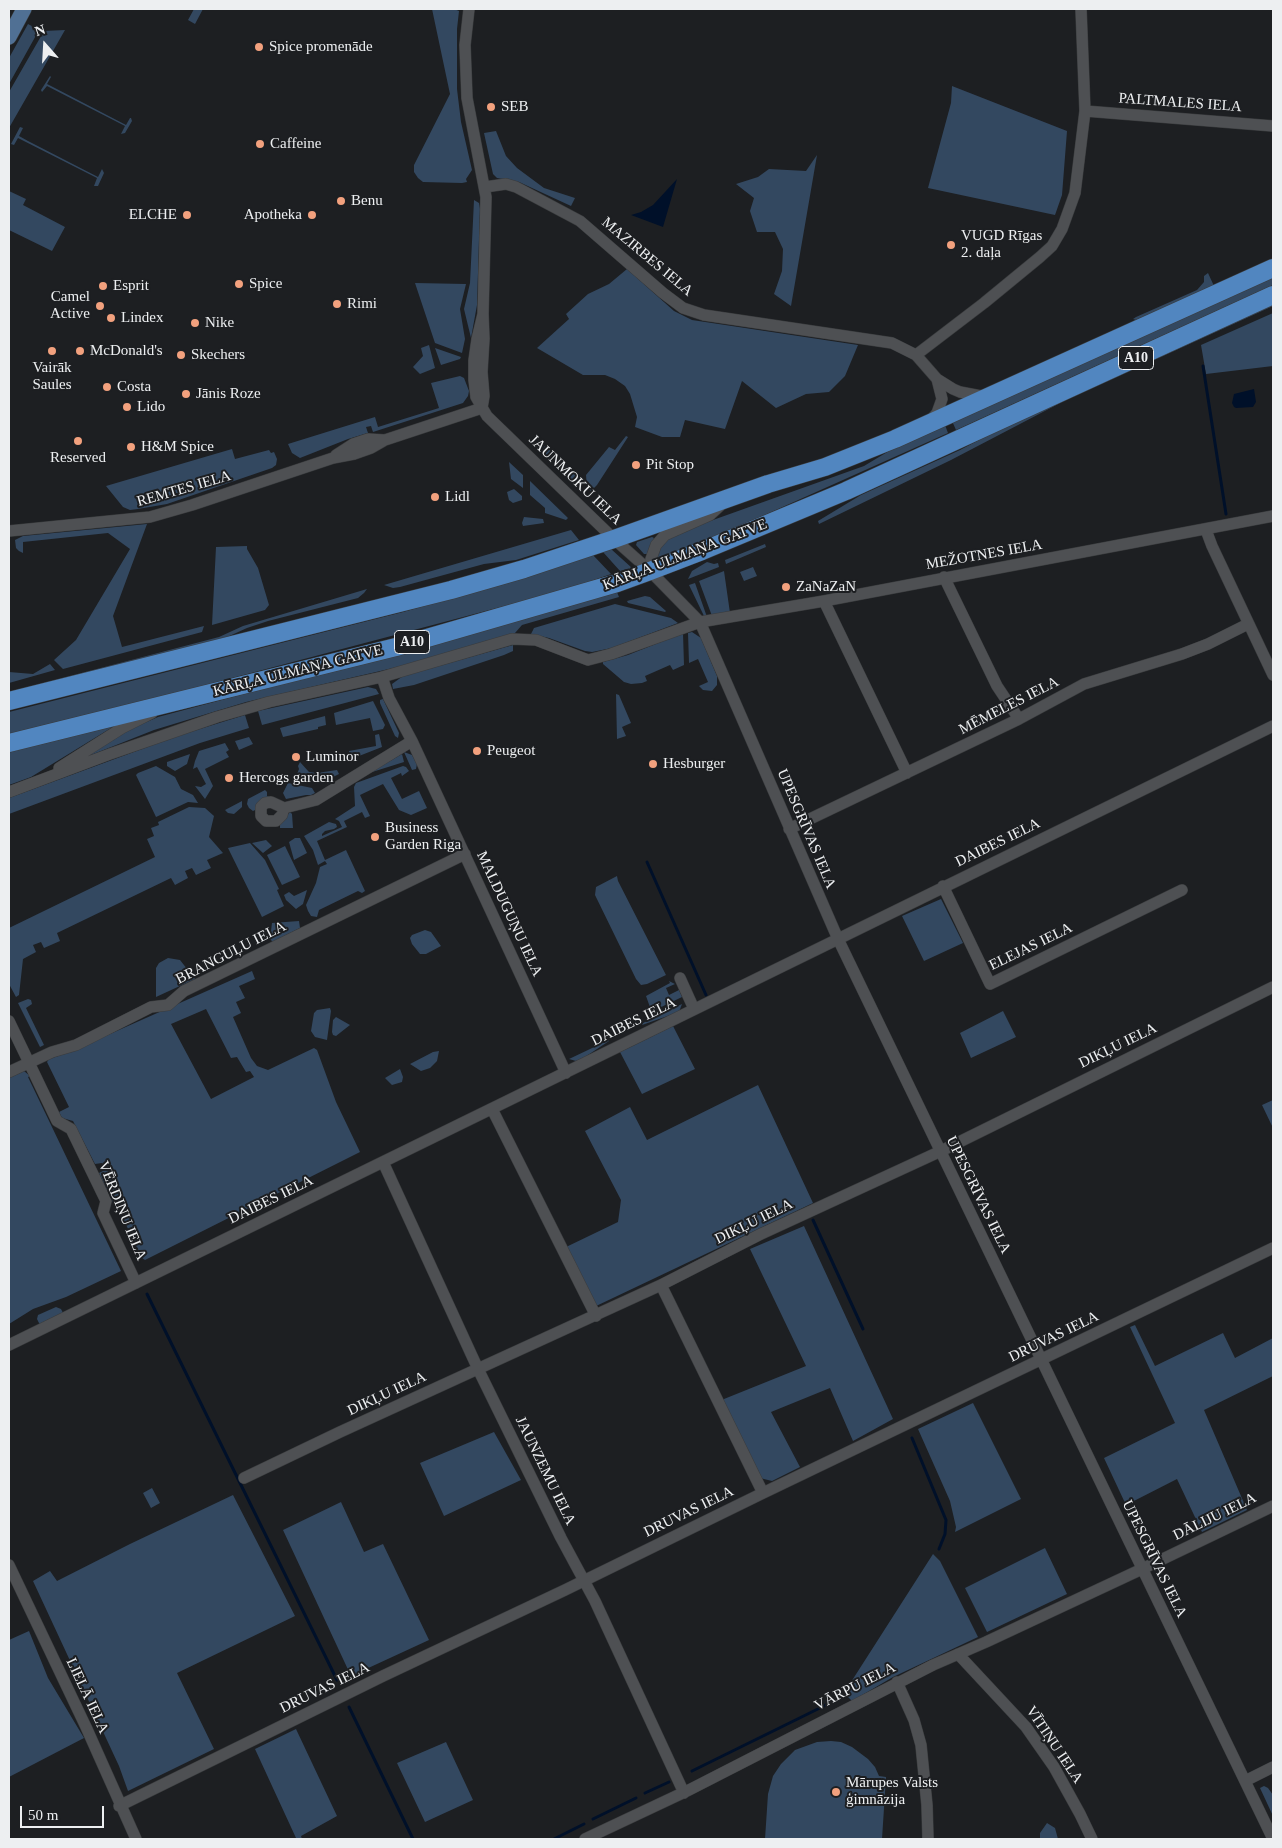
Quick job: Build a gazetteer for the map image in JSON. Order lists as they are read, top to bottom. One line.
{"streets":{"highway":["A10","KĀRĻA ULMAŅA GATVE"],"street":["PALTMALES IELA","MAZIRBES IELA","JAUNMOKU IELA","REMTES IELA","MEŽOTNES IELA","MĒMELES IELA","UPESGRĪVAS IELA","DAIBES IELA","MALDUGUŅU IELA","ELEJAS IELA","BRANGUĻU IELA","DIKĻU IELA","VĒRDIŅU IELA","DRUVAS IELA","JAUNZEMU IELA","DĀLIJU IELA","VĀRPU IELA","LIELĀ IELA","VĪTIŅU IELA"]},"crossings":[["MAZIRBES IELA","JAUNMOKU IELA"],["A10","JAUNMOKU IELA"],["JAUNMOKU IELA","REMTES IELA"],["JAUNMOKU IELA","KĀRĻA ULMAŅA GATVE"],["JAUNMOKU IELA","UPESGRĪVAS IELA"],["KĀRĻA ULMAŅA GATVE","UPESGRĪVAS IELA"],["MEŽOTNES IELA","UPESGRĪVAS IELA"],["MEŽOTNES IELA","MALDUGUŅU IELA"],["MĒMELES IELA","UPESGRĪVAS IELA"],["UPESGRĪVAS IELA","DAIBES IELA"],["UPESGRĪVAS IELA","DIKĻU IELA"],["UPESGRĪVAS IELA","DRUVAS IELA"],["UPESGRĪVAS IELA","DĀLIJU IELA"],["UPESGRĪVAS IELA","VĀRPU IELA"],["DAIBES IELA","MALDUGUŅU IELA"],["DAIBES IELA","ELEJAS IELA"],["DAIBES IELA","VĒRDIŅU IELA"],["DAIBES IELA","JAUNZEMU IELA"],["MALDUGUŅU IELA","BRANGUĻU IELA"],["BRANGUĻU IELA","VĒRDIŅU IELA"],["DIKĻU IELA","JAUNZEMU IELA"],["DRUVAS IELA","JAUNZEMU IELA"],["DRUVAS IELA","LIELĀ IELA"],["JAUNZEMU IELA","VĀRPU IELA"],["DĀLIJU IELA","VĀRPU IELA"],["VĀRPU IELA","VĪTIŅU IELA"]],"places":["Spice promenāde","SEB","Caffeine","Benu","ELCHE","Apotheka","VUGD Rīgas 2. daļa","Spice","Esprit","Rimi","Camel Active","Lindex","Nike","Vairāk Saules","McDonald's","Skechers","Costa","Jānis Roze","Lido","Reserved","H&M Spice","Pit Stop","Lidl","ZaNaZaN","Peugeot","Luminor","Hesburger","Hercogs garden","Business Garden Riga","Mārupes Valsts ģimnāzija"],"scale_bar":"50 m","north":"top"}
